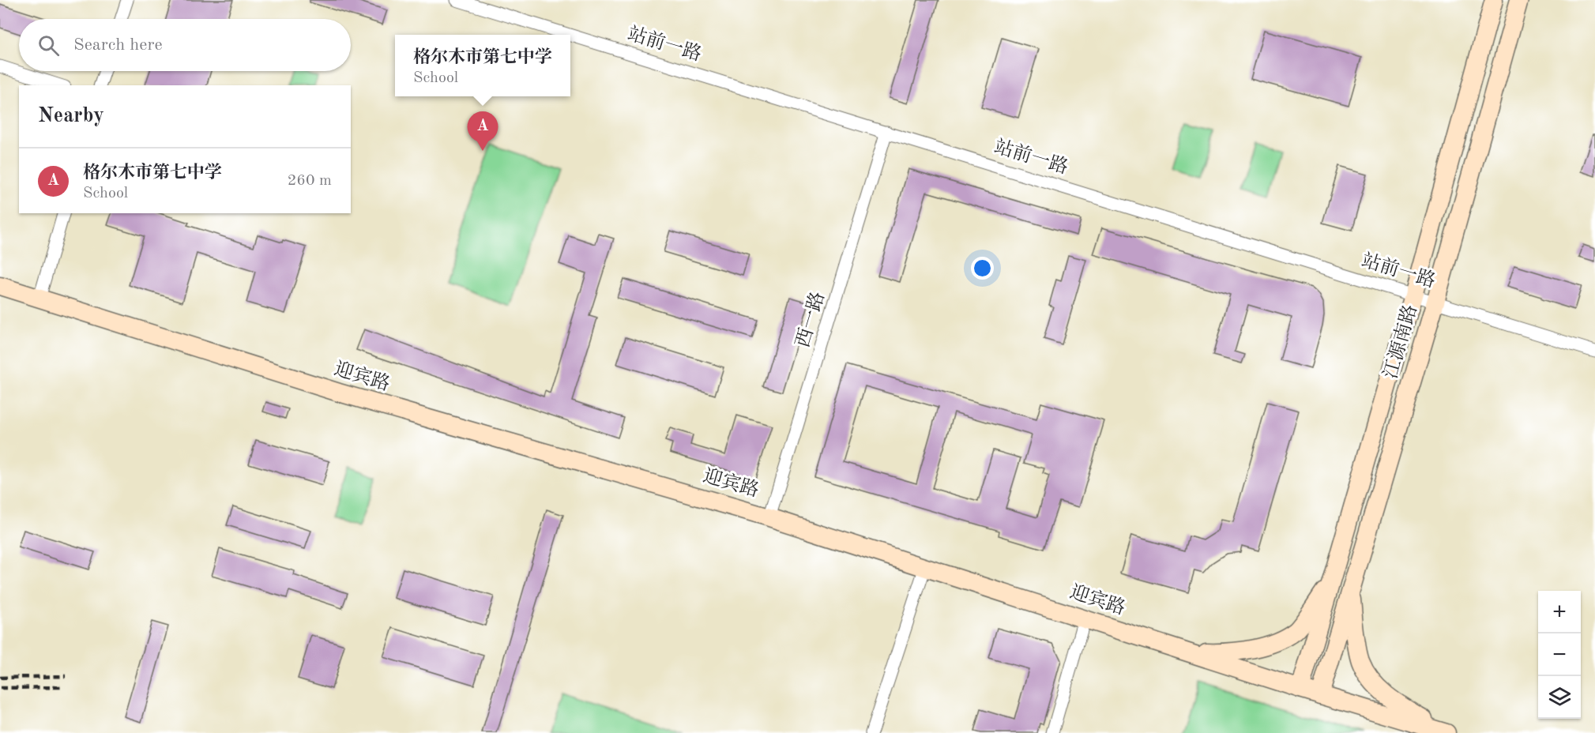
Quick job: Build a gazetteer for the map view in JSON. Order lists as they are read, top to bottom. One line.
{"streets":{"main road":["江源南路","迎宾路"],"street":["站前一路","西一路"]},"crossings":[["站前一路","西一路"],["站前一路","江源南路"],["西一路","迎宾路"],["江源南路","迎宾路"]],"page":{"search":"Search here","popup":["格尔木市第七中学","School"],"heading":"Nearby","pins":"A","list":[{"mark":"A","name":"格尔木市第七中学","note":"School","value":"260 m"}],"map_buttons":["+","−"]}}
